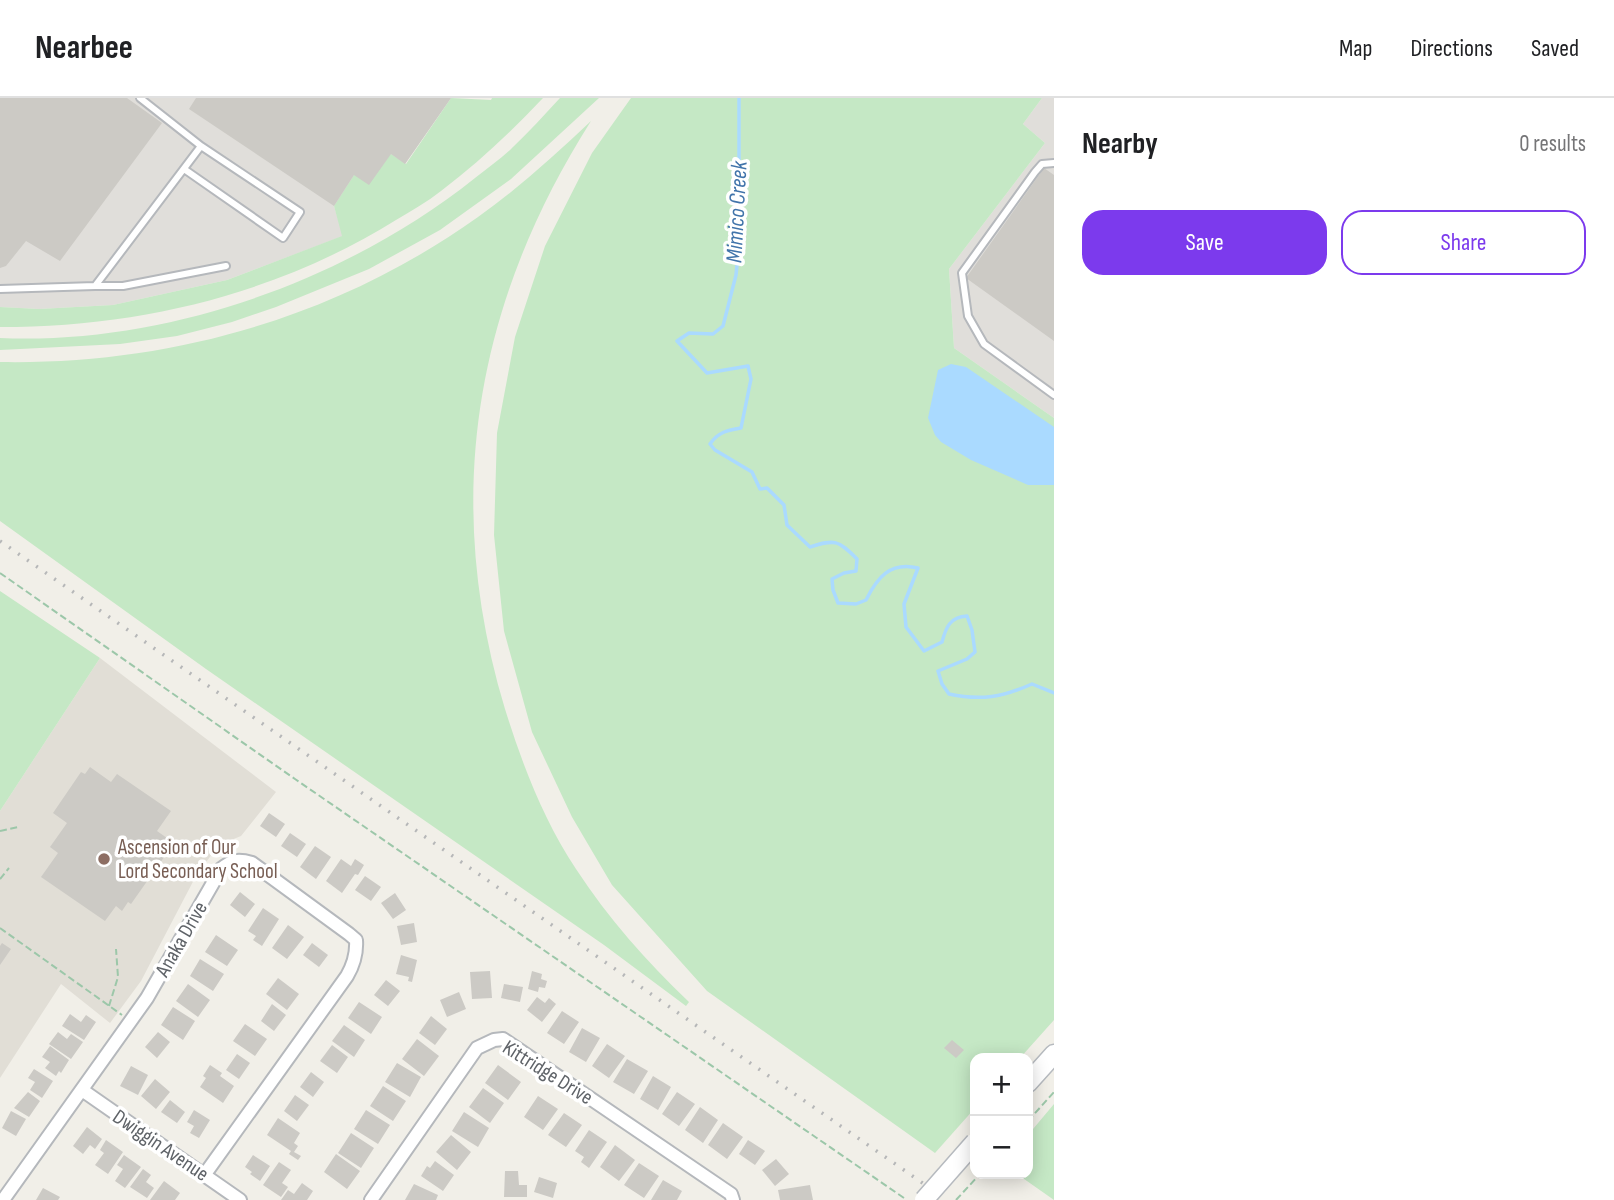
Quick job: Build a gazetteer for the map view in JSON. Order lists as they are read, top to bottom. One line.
{"streets":{"street":["Anaka Drive","Kittridge Drive","Dwiggin Avenue"]},"crossings":[["Anaka Drive","Dwiggin Avenue"]],"water":["Mimico Creek"],"places":["Ascension of Our Lord Secondary School"],"page":{"header":"Nearbee","nav":["Map","Directions","Saved"],"heading":["Nearby","0 results"],"buttons":["Save","Share"],"map_buttons":["+","−"]}}
